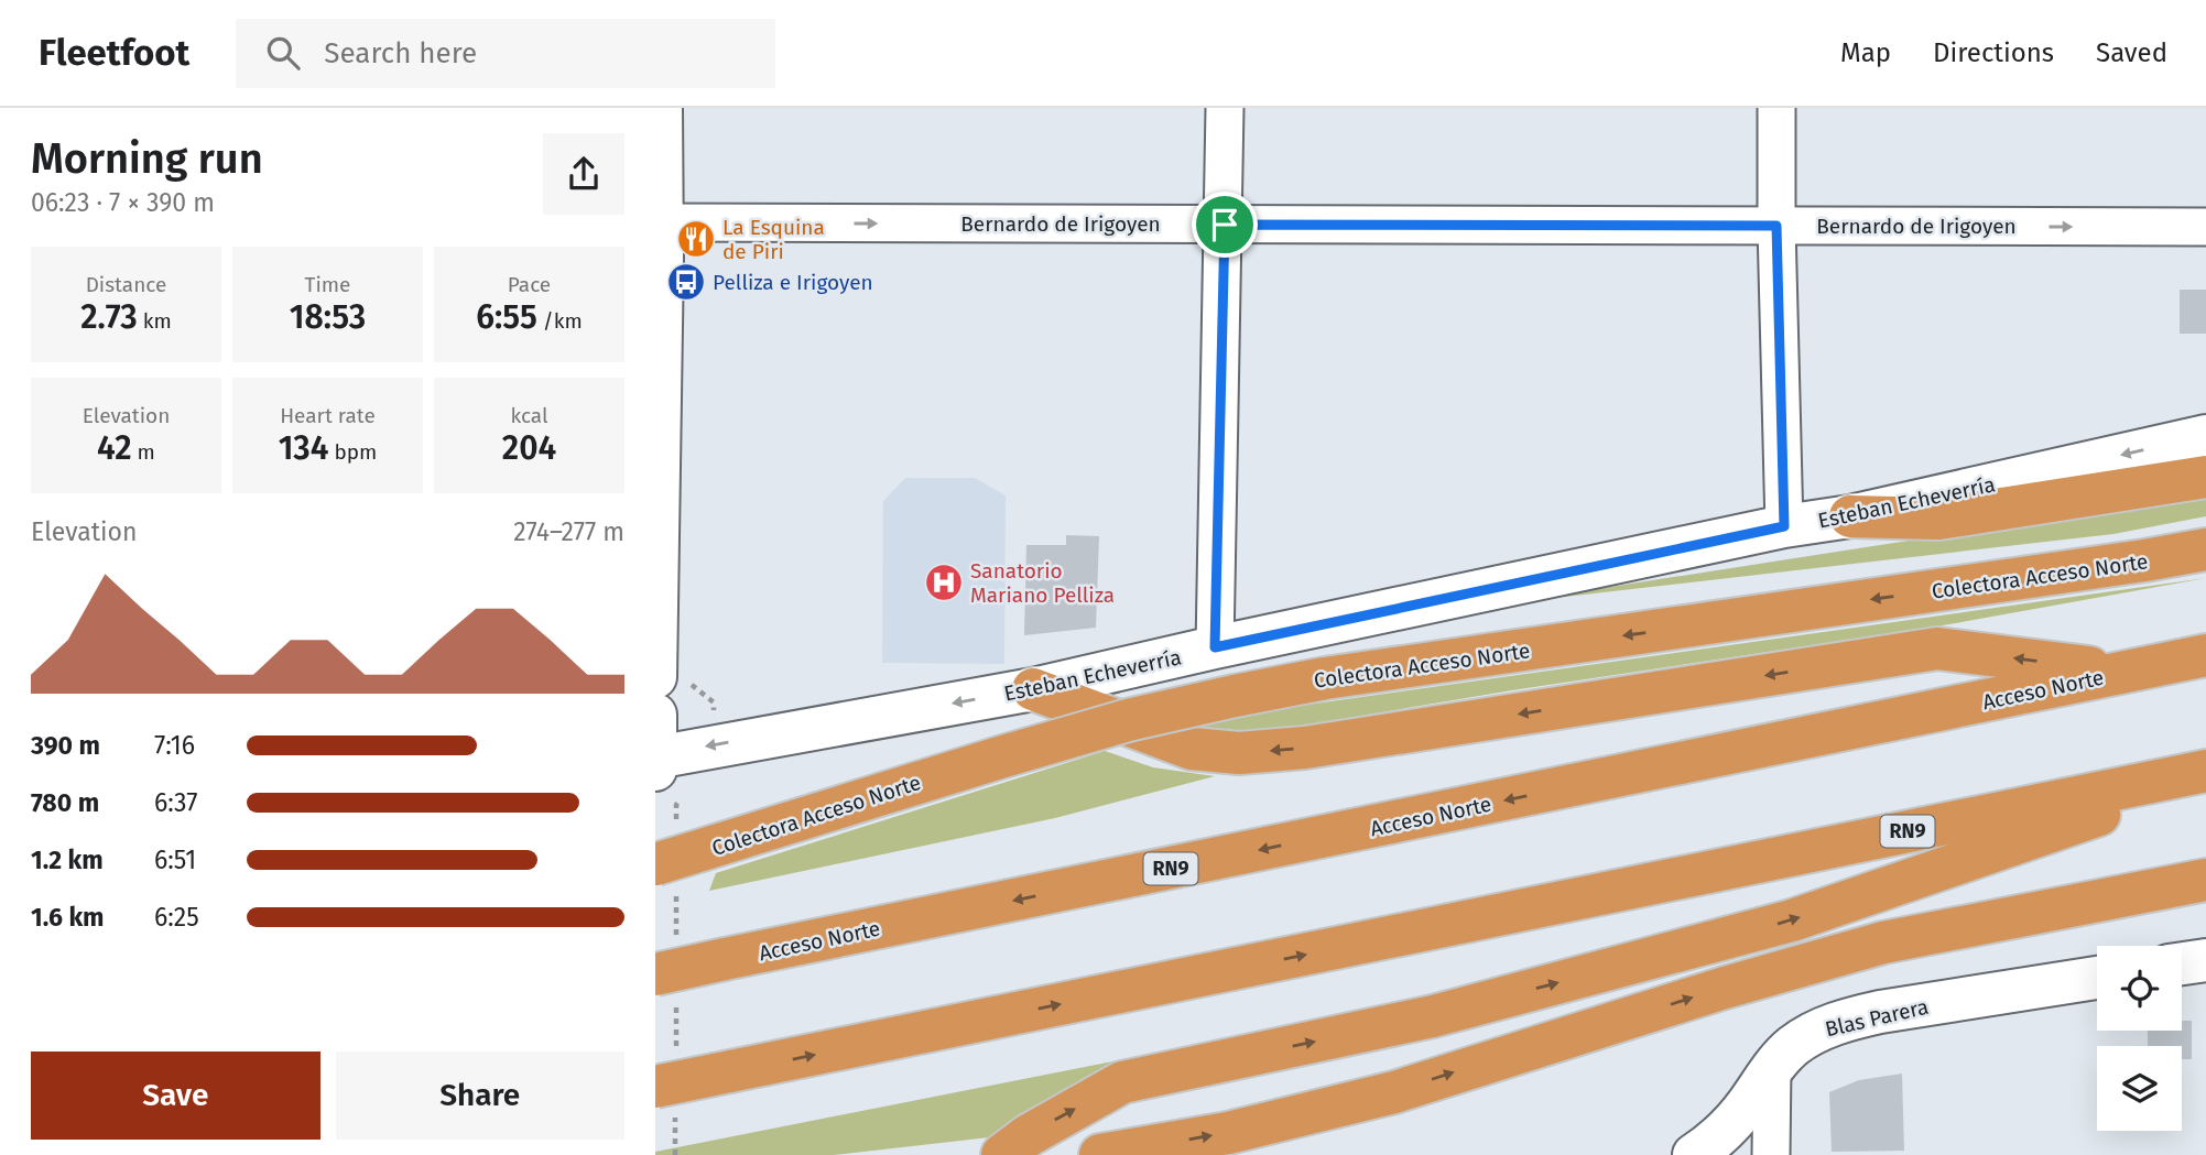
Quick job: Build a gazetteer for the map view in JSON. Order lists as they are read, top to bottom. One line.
{"streets":{"highway":["Colectora Acceso Norte","Acceso Norte","RN9"],"street":["Bernardo de Irigoyen","Esteban Echeverría","Blas Parera"]},"one_way":["Bernardo de Irigoyen","Esteban Echeverría"],"places":{"restaurant":["La Esquina de Piri"],"bus stop":["Pelliza e Irigoyen"],"hospital":["Sanatorio Mariano Pelliza"]},"page":{"header":"Fleetfoot","search":"Search here","nav":["Map","Directions","Saved"],"heading":["Morning run","06:23 · 7 × 390 m"],"stats":[["Distance","2.73 km"],["Time","18:53"],["Pace","6:55 /km"],["Elevation","42 m"],["Heart rate","134 bpm"],["kcal","204"]],"chart":["Elevation","274–277 m"],"list":[{"name":"390 m","note":"7:16"},{"name":"780 m","note":"6:37"},{"name":"1.2 km","note":"6:51"},{"name":"1.6 km","note":"6:25"}],"buttons":["Save","Share"]}}
